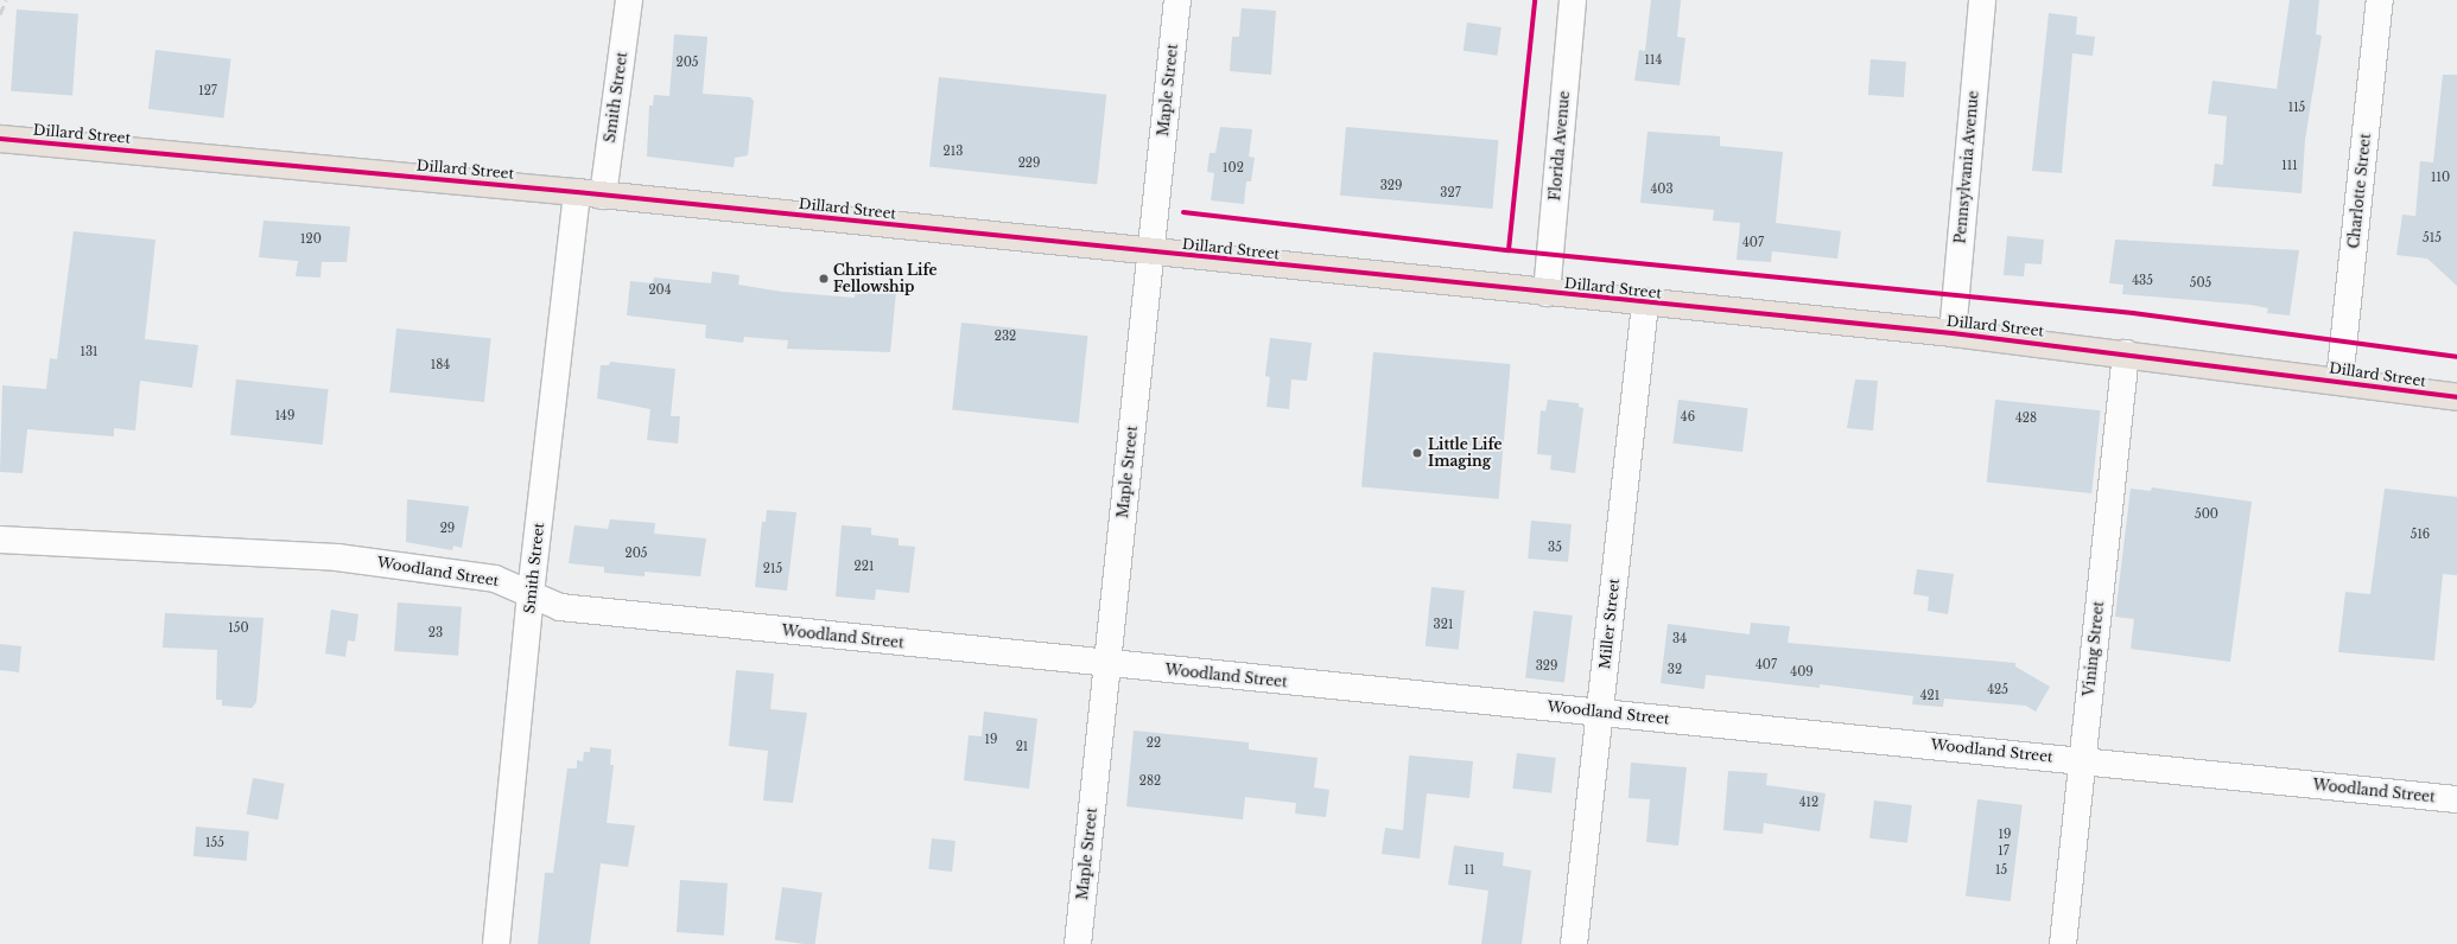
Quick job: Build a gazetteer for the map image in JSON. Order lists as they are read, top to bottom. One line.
{"streets":{"main road":["Dillard Street"],"street":["Maple Street","Smith Street","Florida Avenue","Pennsylvania Avenue","Charlotte Street","Woodland Street","Miller Street","Vining Street"]},"crossings":[["Maple Street","Dillard Street"],["Maple Street","Woodland Street"],["Smith Street","Dillard Street"],["Smith Street","Woodland Street"],["Dillard Street","Florida Avenue"],["Dillard Street","Pennsylvania Avenue"],["Dillard Street","Charlotte Street"],["Dillard Street","Miller Street"],["Dillard Street","Vining Street"],["Woodland Street","Miller Street"],["Woodland Street","Vining Street"]],"places":["Christian Life Fellowship","Little Life Imaging"],"house_numbers":["114","205","127","115","213","229","111","102","110","329","403","327","515","120","407","435","505","204","232","131","184","149","46","428","500","29","516","35","205","221","215","321","150","23","34","407","329","32","409","425","421","19","22","21","282","412","19","155","17","11","15"]}
